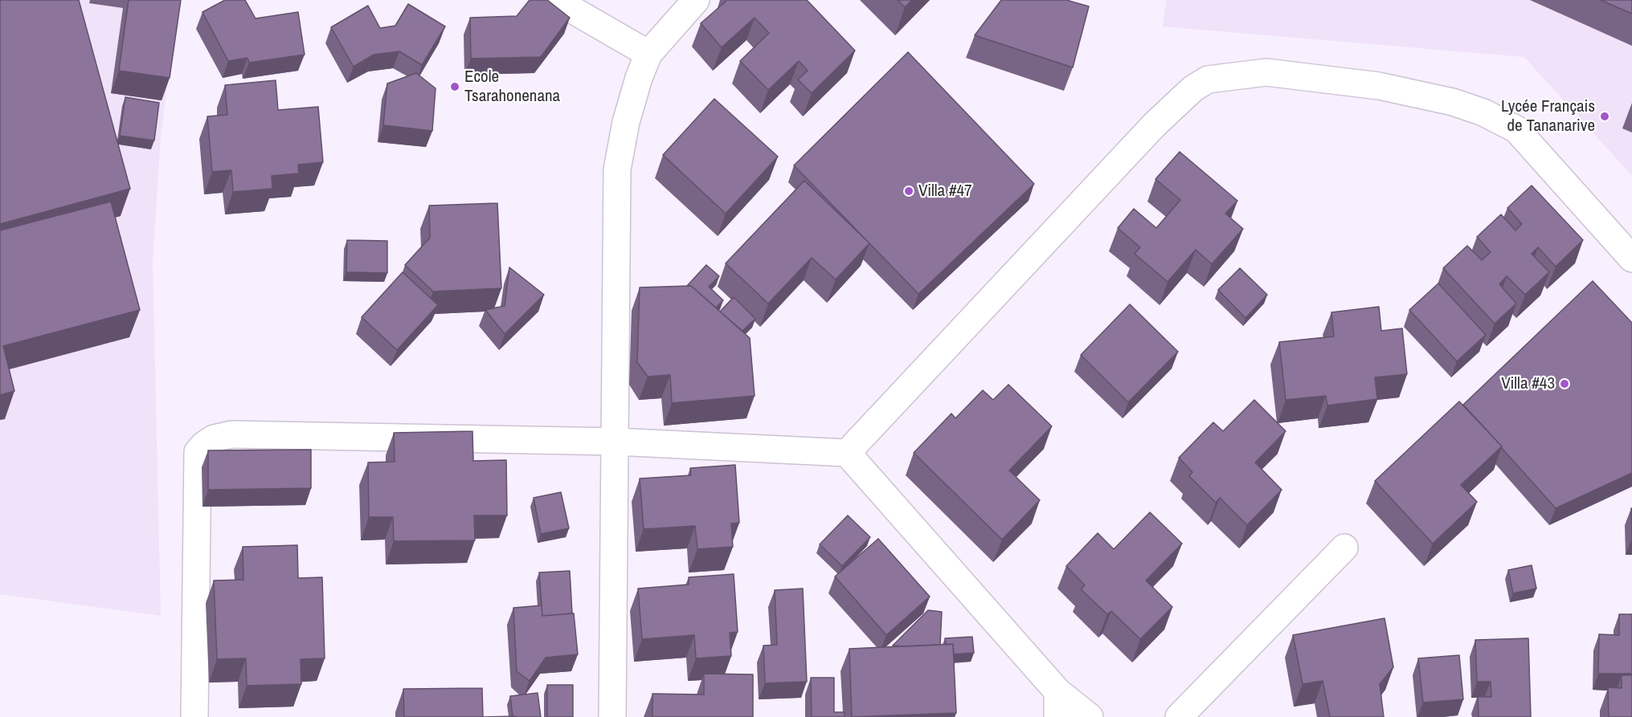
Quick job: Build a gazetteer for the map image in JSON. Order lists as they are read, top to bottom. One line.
{"places":["Ecole Tsarahonenana","Lycée Français de Tananarive","Villa #47","Villa #43"]}
